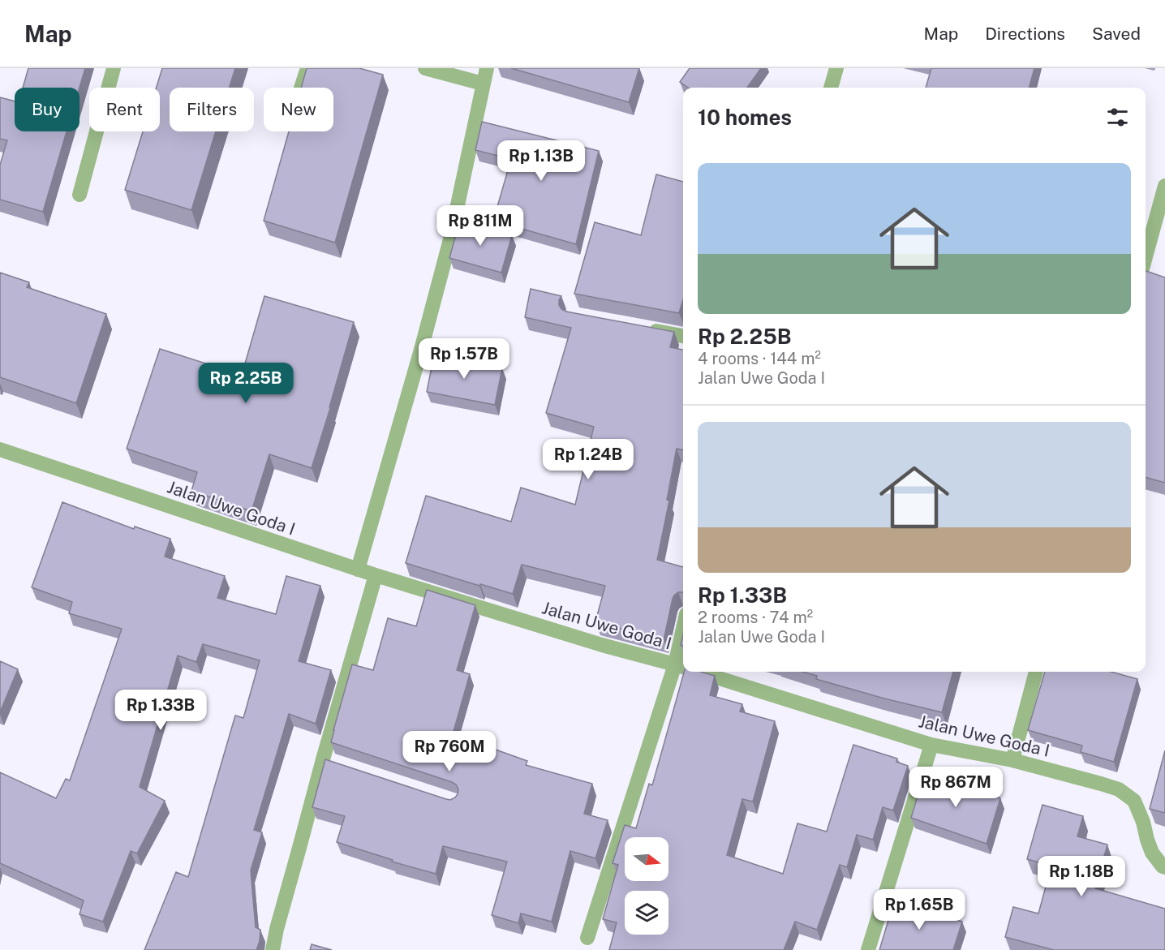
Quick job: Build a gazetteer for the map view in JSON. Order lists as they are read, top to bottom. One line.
{"streets":{"street":["Jalan Uwe Goda I"]},"north":"right","page":{"header":"Map","nav":["Map","Directions","Saved"],"chip":["Buy","Rent","Filters","New"],"heading":"10 homes","price":["Rp 1.13B","Rp 811M","Rp 1.57B","Rp 2.25B","Rp 1.24B","Rp 1.33B","Rp 760M","Rp 867M","Rp 1.18B","Rp 1.65B"],"list":[{"name":"Rp 2.25B","note":"4 rooms · 144 m² · Jalan Uwe Goda I"},{"name":"Rp 1.33B","note":"2 rooms · 74 m² · Jalan Uwe Goda I"}]}}
